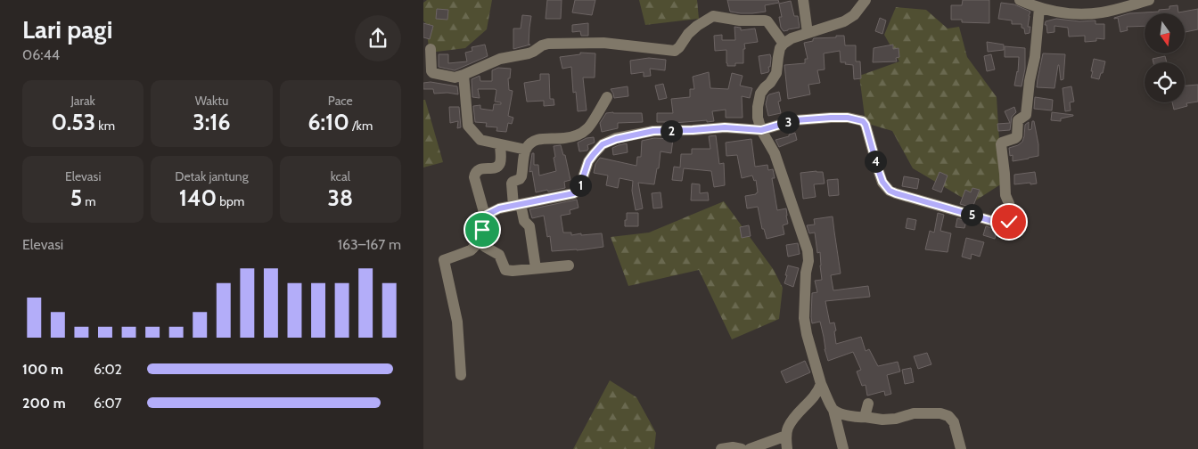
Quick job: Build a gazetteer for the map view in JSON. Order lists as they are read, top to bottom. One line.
{"north":"bottom","page":{"heading":["Lari pagi","06:44"],"stats":[["Jarak","0.53 km"],["Waktu","3:16"],["Pace","6:10 /km"],["Elevasi","5 m"],["Detak jantung","140 bpm"],["kcal","38"]],"pins":["3","2","4","1","5"],"chart":["Elevasi","163–167 m"],"list":[{"name":"100 m","note":"6:02"},{"name":"200 m","note":"6:07"}]}}
